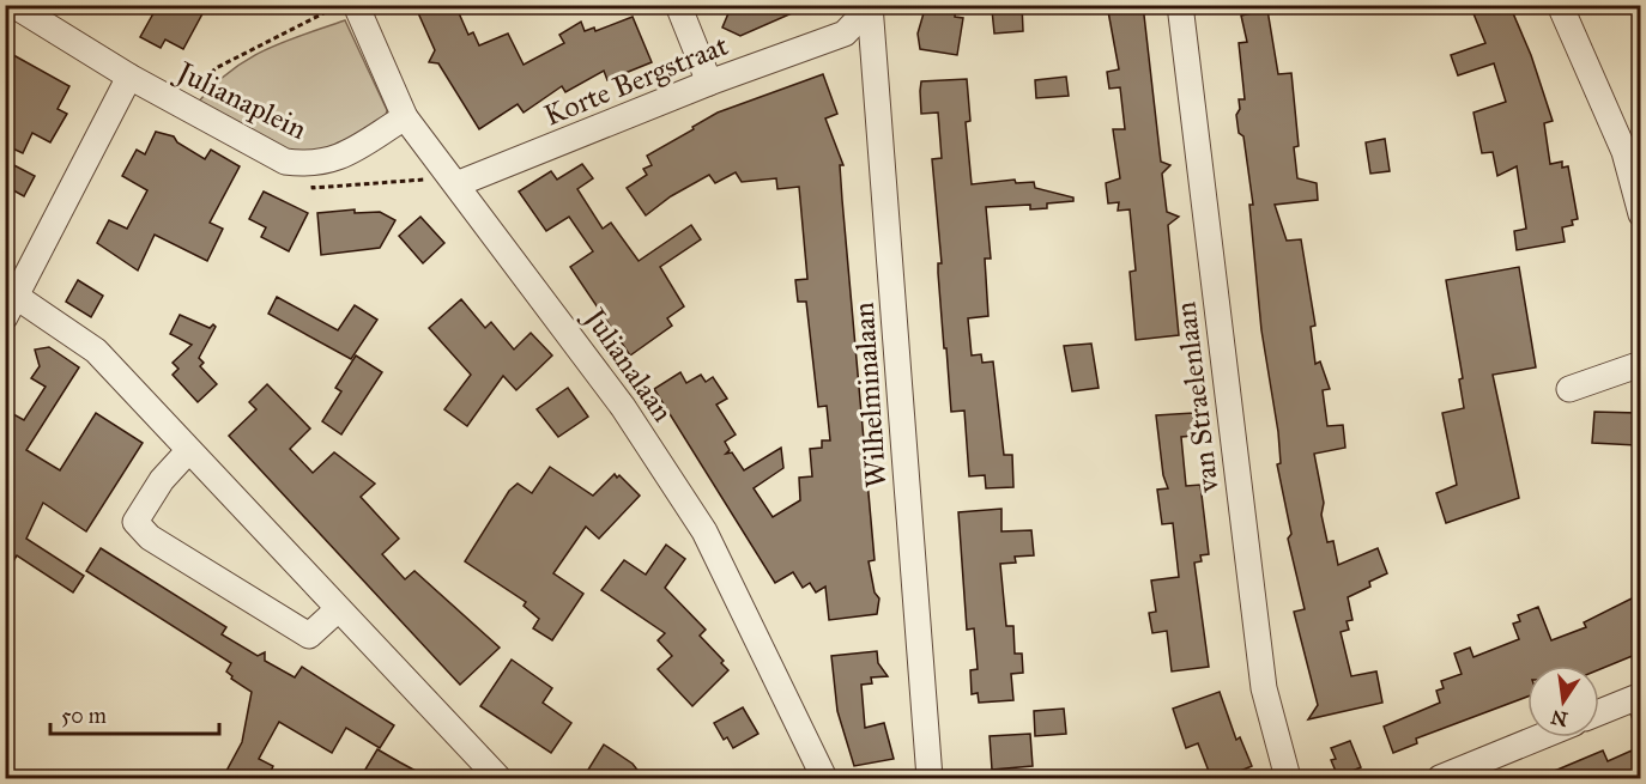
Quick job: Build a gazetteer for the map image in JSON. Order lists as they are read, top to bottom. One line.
{"streets":{"street":["Korte Bergstraat","Julianaplein","Julianalaan","Wilhelminalaan","van Straelenlaan"]},"crossings":[["Korte Bergstraat","Julianalaan"],["Korte Bergstraat","Wilhelminalaan"],["Julianaplein","Julianalaan"]],"scale_bar":"50 m","north":"bottom"}
